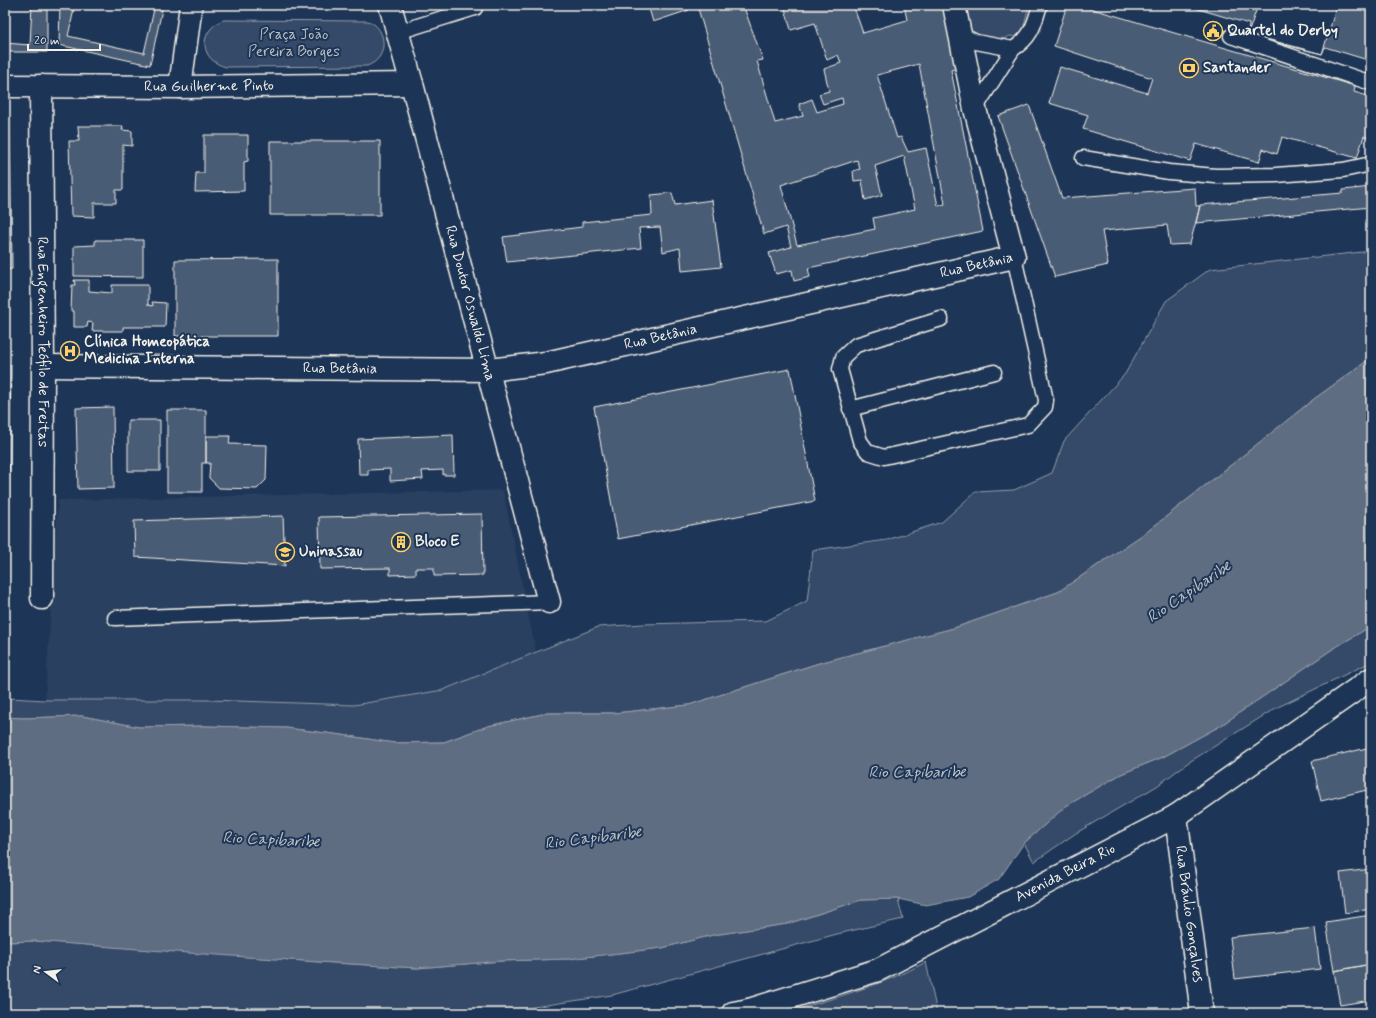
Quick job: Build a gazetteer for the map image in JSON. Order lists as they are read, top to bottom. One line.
{"streets":{"street":["Rua Guilherme Pinto","Rua Betânia","Rua Doutor Oswaldo Lima","Rua Engenheiro Teófilo de Freitas","Avenida Beira Rio","Rua Bráulio Gonçalves"]},"crossings":[["Rua Guilherme Pinto","Rua Doutor Oswaldo Lima"],["Rua Guilherme Pinto","Rua Engenheiro Teófilo de Freitas"],["Rua Betânia","Rua Doutor Oswaldo Lima"],["Rua Betânia","Rua Engenheiro Teófilo de Freitas"],["Avenida Beira Rio","Rua Bráulio Gonçalves"]],"water":["Rio Capibaribe"],"parks":["Praça João Pereira Borges"],"places":{"public building":["Quartel do Derby"],"bank":["Santander"],"hospital":["Clínica Homeopática Medicina Interna"],"building":["Bloco E"],"school or university":["Uninassau"]},"scale_bar":"20 m","north":"left"}
